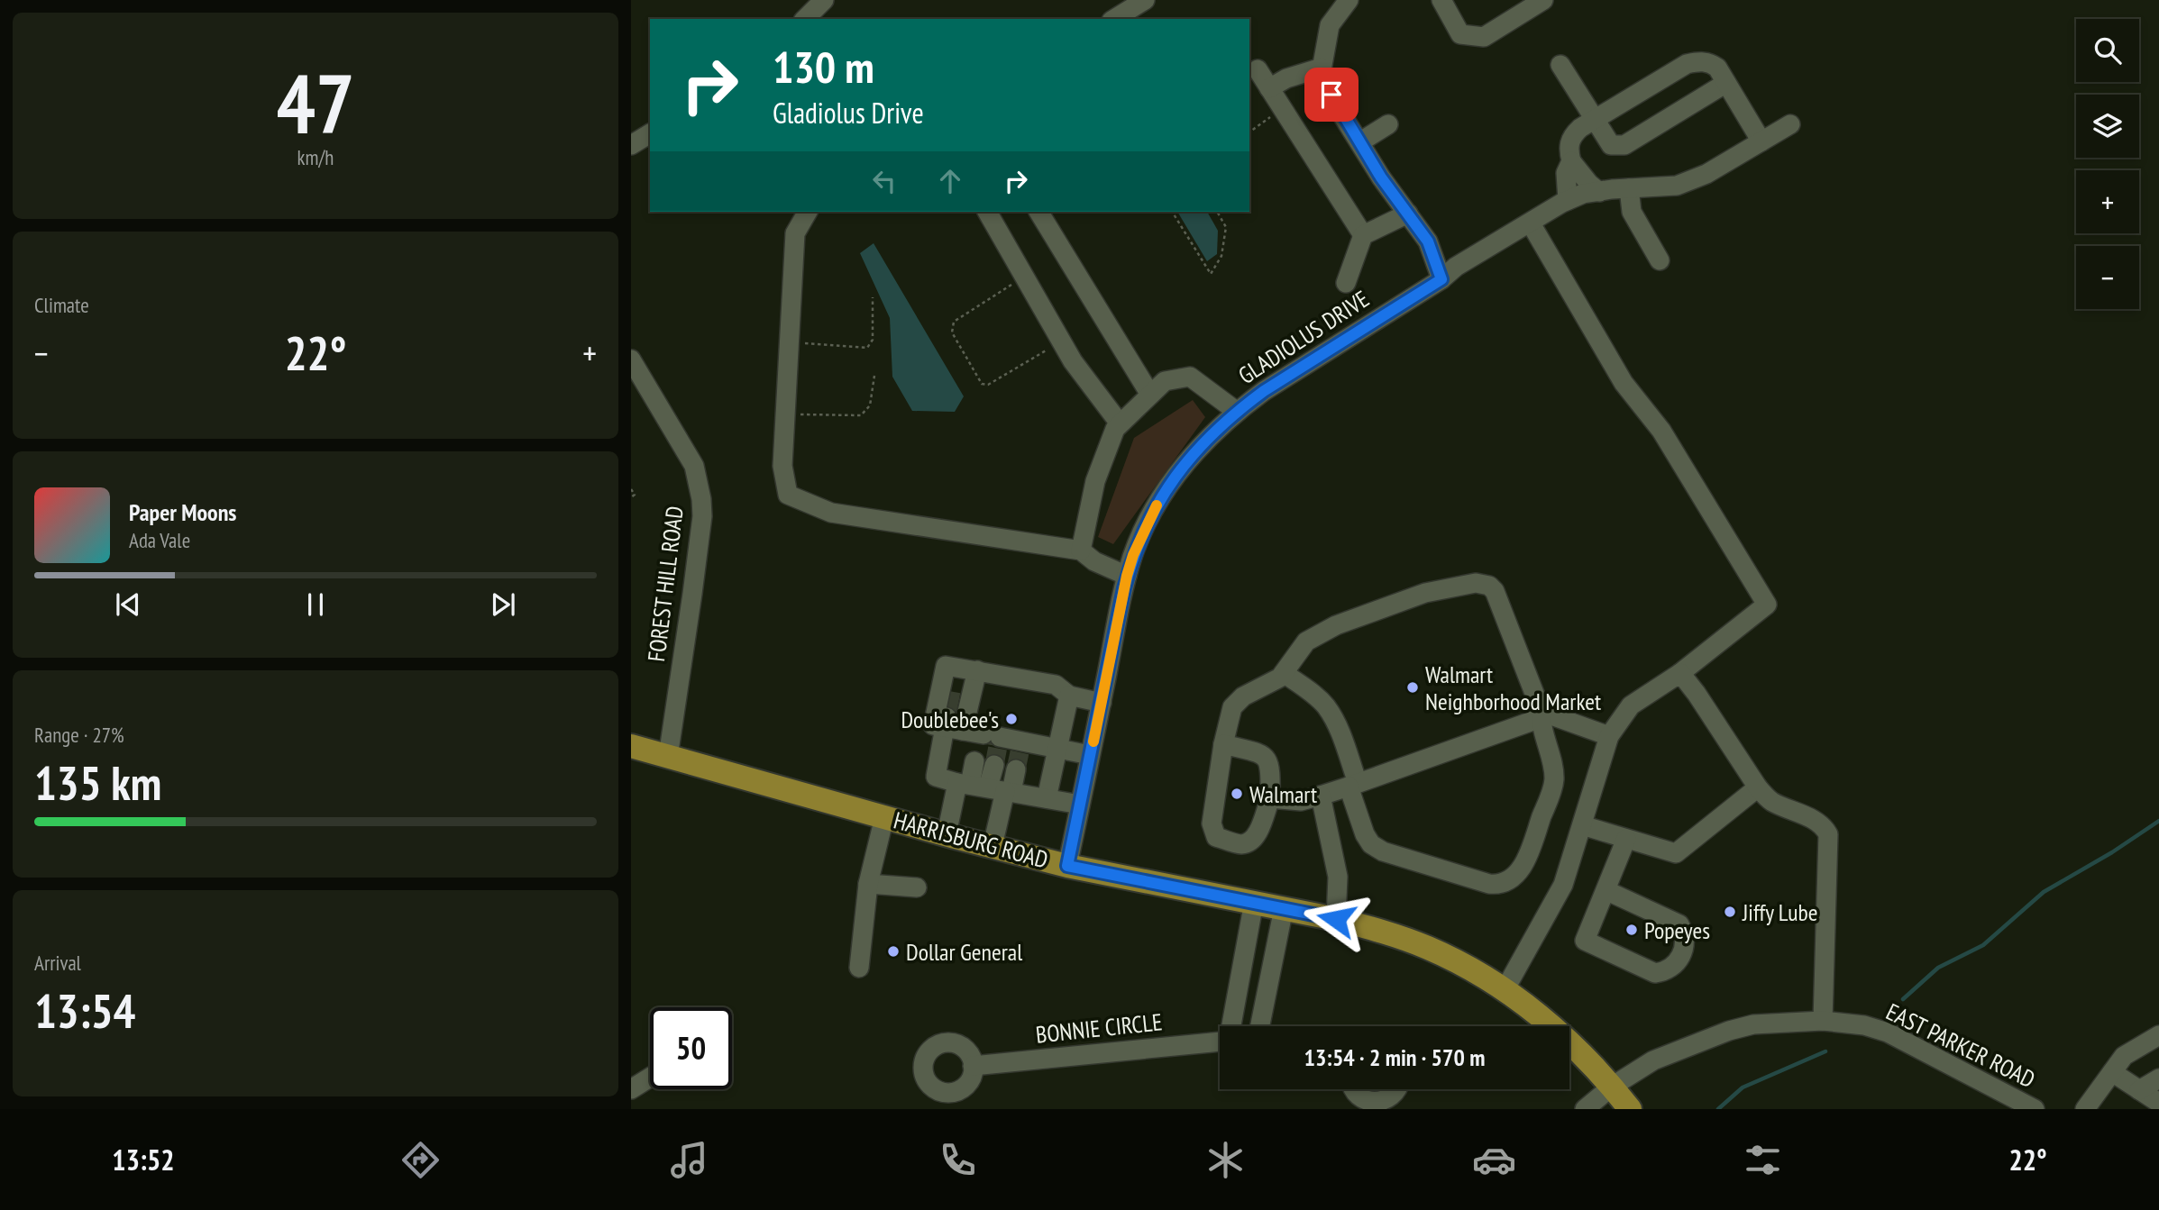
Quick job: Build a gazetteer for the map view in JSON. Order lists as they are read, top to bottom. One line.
{"streets":{"main road":["HARRISBURG ROAD"],"street":["GLADIOLUS DRIVE","FOREST HILL ROAD","BONNIE CIRCLE","EAST PARKER ROAD"]},"crossings":[["GLADIOLUS DRIVE","HARRISBURG ROAD"],["FOREST HILL ROAD","HARRISBURG ROAD"],["HARRISBURG ROAD","EAST PARKER ROAD"]],"places":["Walmart Neighborhood Market","Doublebee's","Walmart","Jiffy Lube","Popeyes","Dollar General"],"page":{"tile":[["47","km/h"],"Climate",["Range · 27%","135 km"],["Arrival","13:54"]],"map_buttons":["+","−"],"turn":["130 m","Gladiolus Drive"],"heat":["−","22°","+"],"song":["Paper Moons","Ada Vale"],"limit":"50","trip":"13:54 · 2 min · 570 m","tabs":["13:52","22°"]}}
